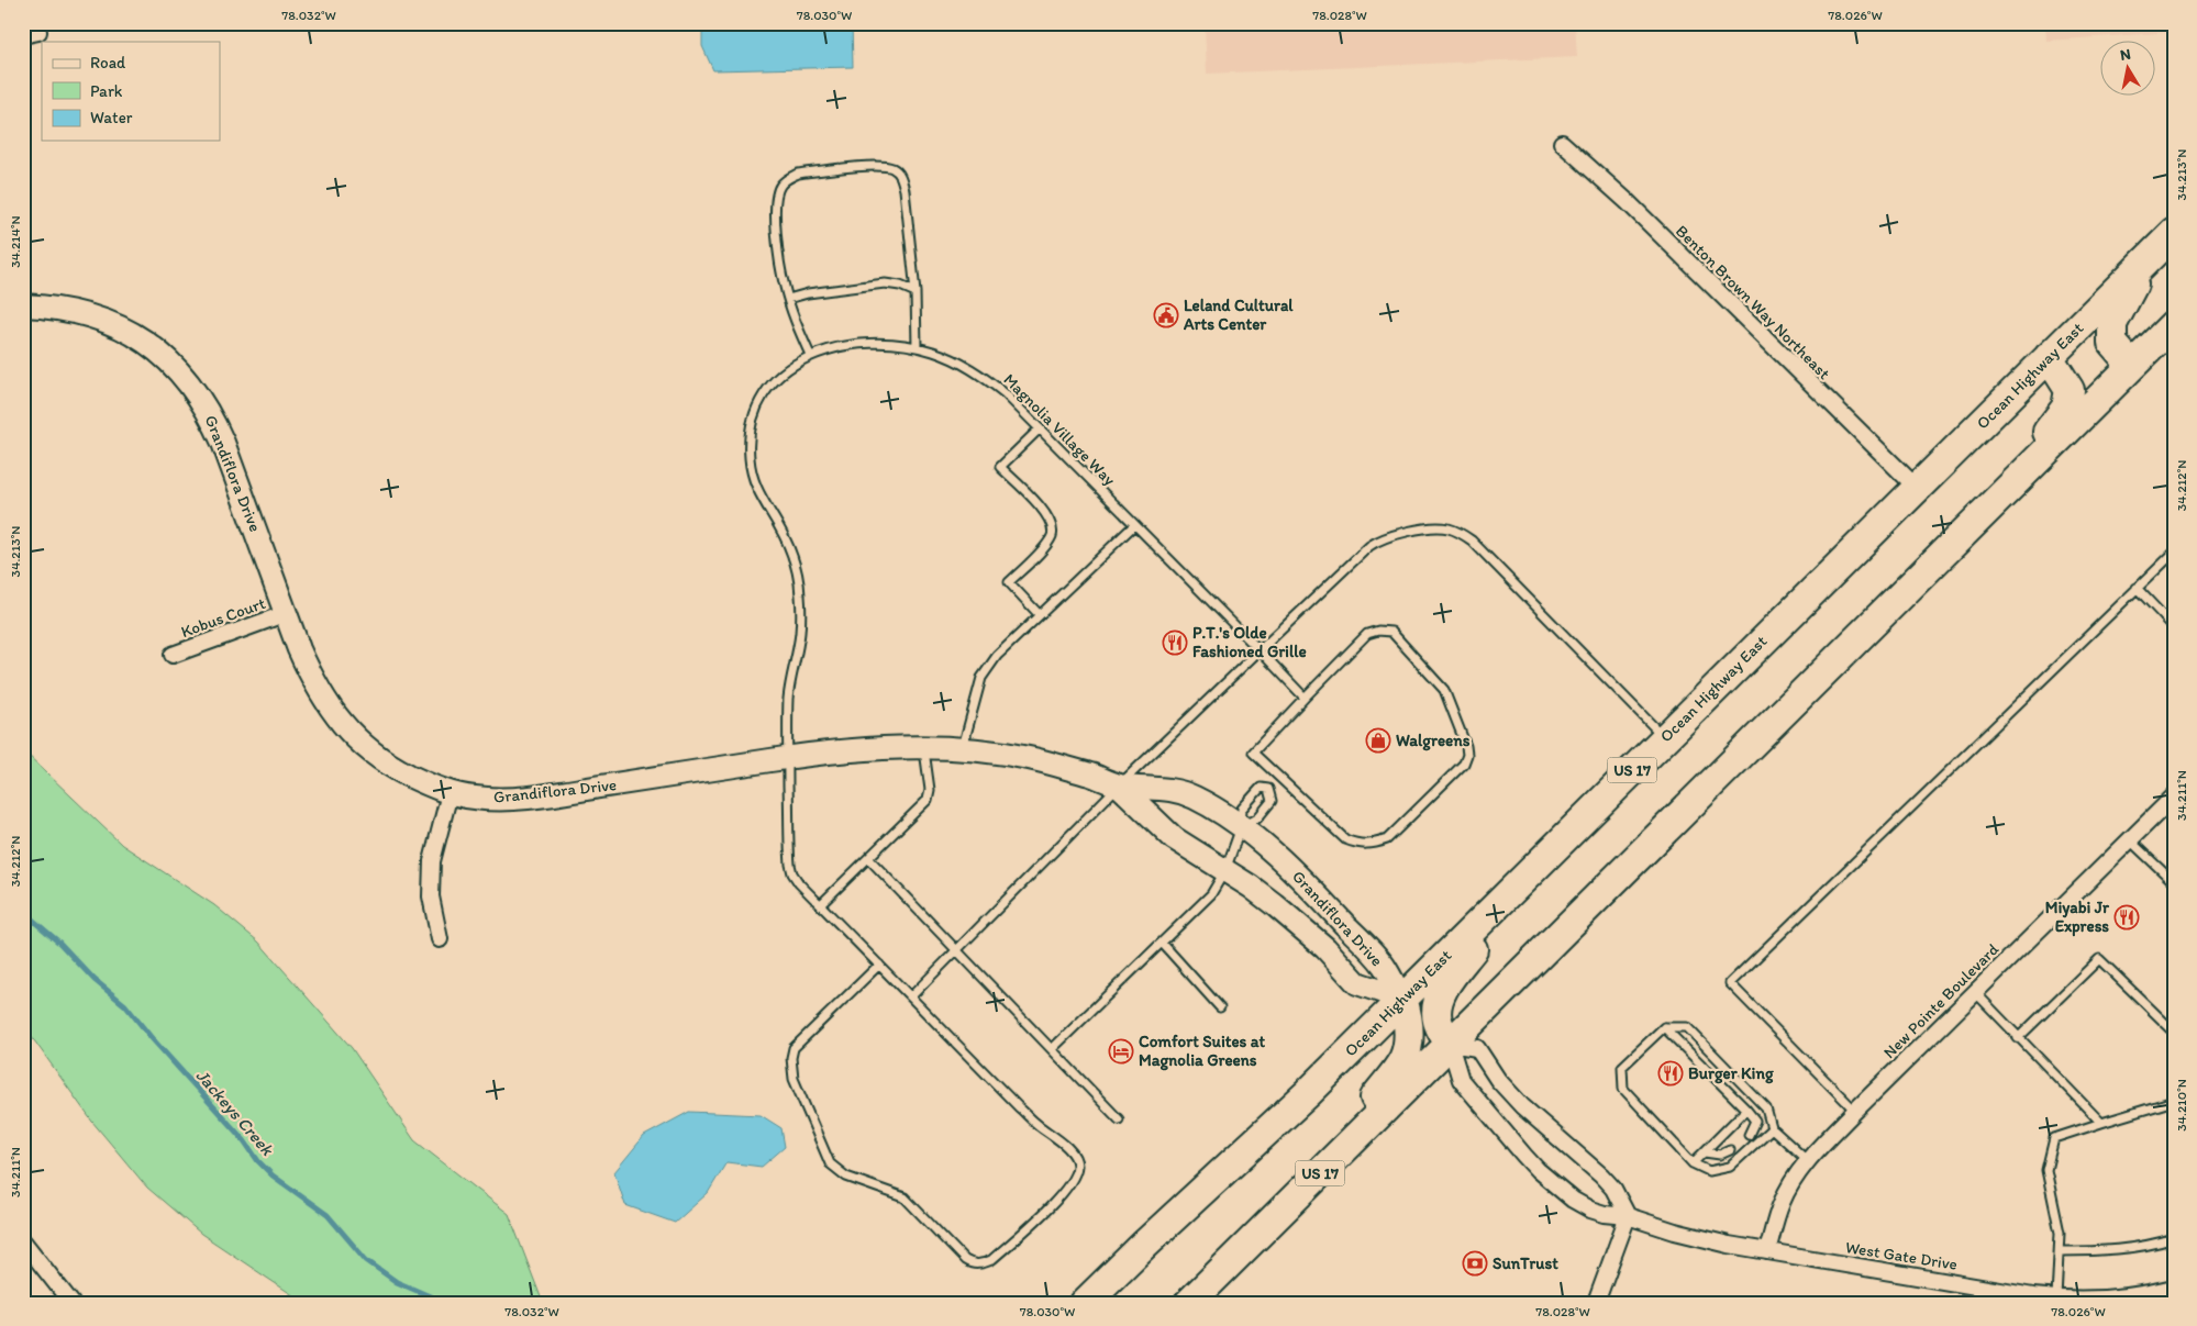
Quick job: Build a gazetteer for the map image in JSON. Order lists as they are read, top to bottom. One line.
{"streets":{"highway":["Ocean Highway East","US 17"],"street":["Benton Brown Way Northeast","Grandiflora Drive","Kobus Court","New Pointe Boulevard","West Gate Drive"],"lane":["Magnolia Village Way"]},"crossings":[["Benton Brown Way Northeast","Ocean Highway East"],["Ocean Highway East","Grandiflora Drive"],["Magnolia Village Way","Grandiflora Drive"],["Grandiflora Drive","Kobus Court"],["US 17","West Gate Drive"],["New Pointe Boulevard","West Gate Drive"]],"water":["Jackeys Creek"],"places":{"public building":["Leland Cultural Arts Center"],"restaurant":["P.T.'s Olde Fashioned Grille","Miyabi Jr Express","Burger King"],"shop":["Walgreens"],"hotel":["Comfort Suites at Magnolia Greens"],"bank":["SunTrust"]},"legend":["Road","Park","Water"],"north":"top","coordinates":["78.032°W","78.030°W","78.028°W","78.026°W","34.213°N","34.214°N","34.212°N","34.211°N","34.210°N"]}
